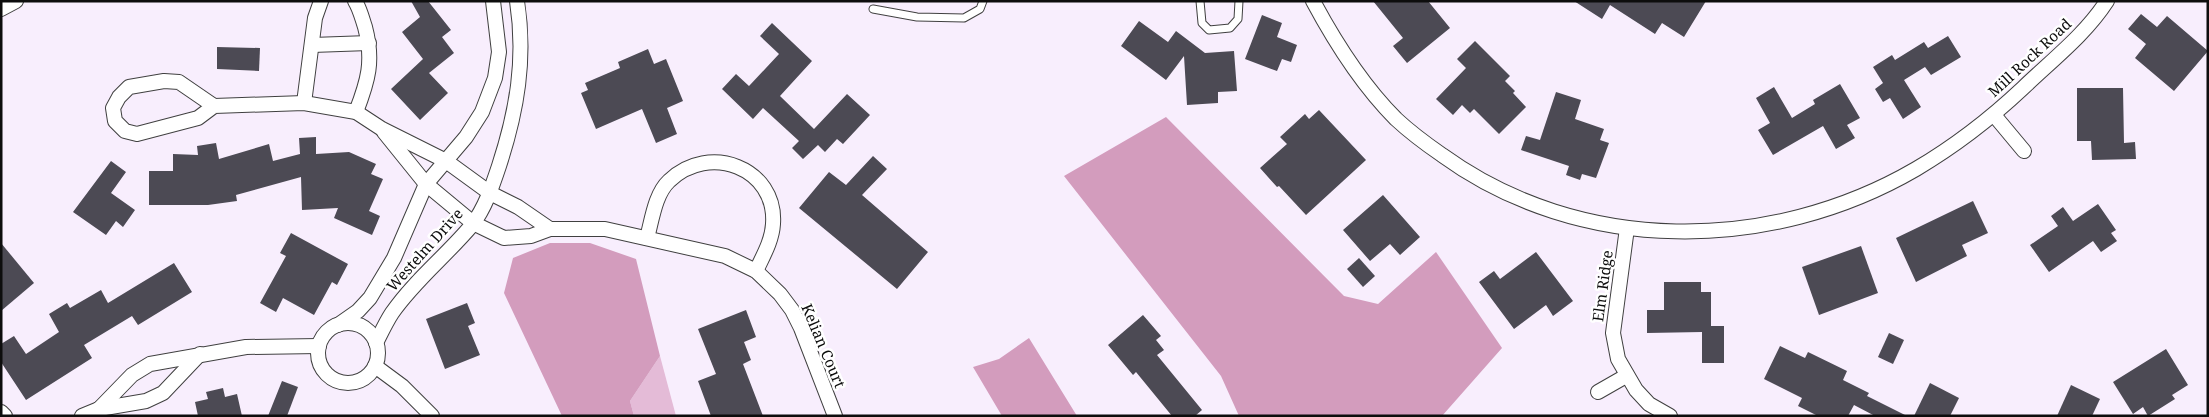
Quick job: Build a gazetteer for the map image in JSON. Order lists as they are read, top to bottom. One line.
{"streets":{"street":["Mill Rock Road","Westelm Drive","Elm Ridge","Kelian Court"]},"crossings":[["Mill Rock Road","Elm Ridge"],["Westelm Drive","Kelian Court"]]}
